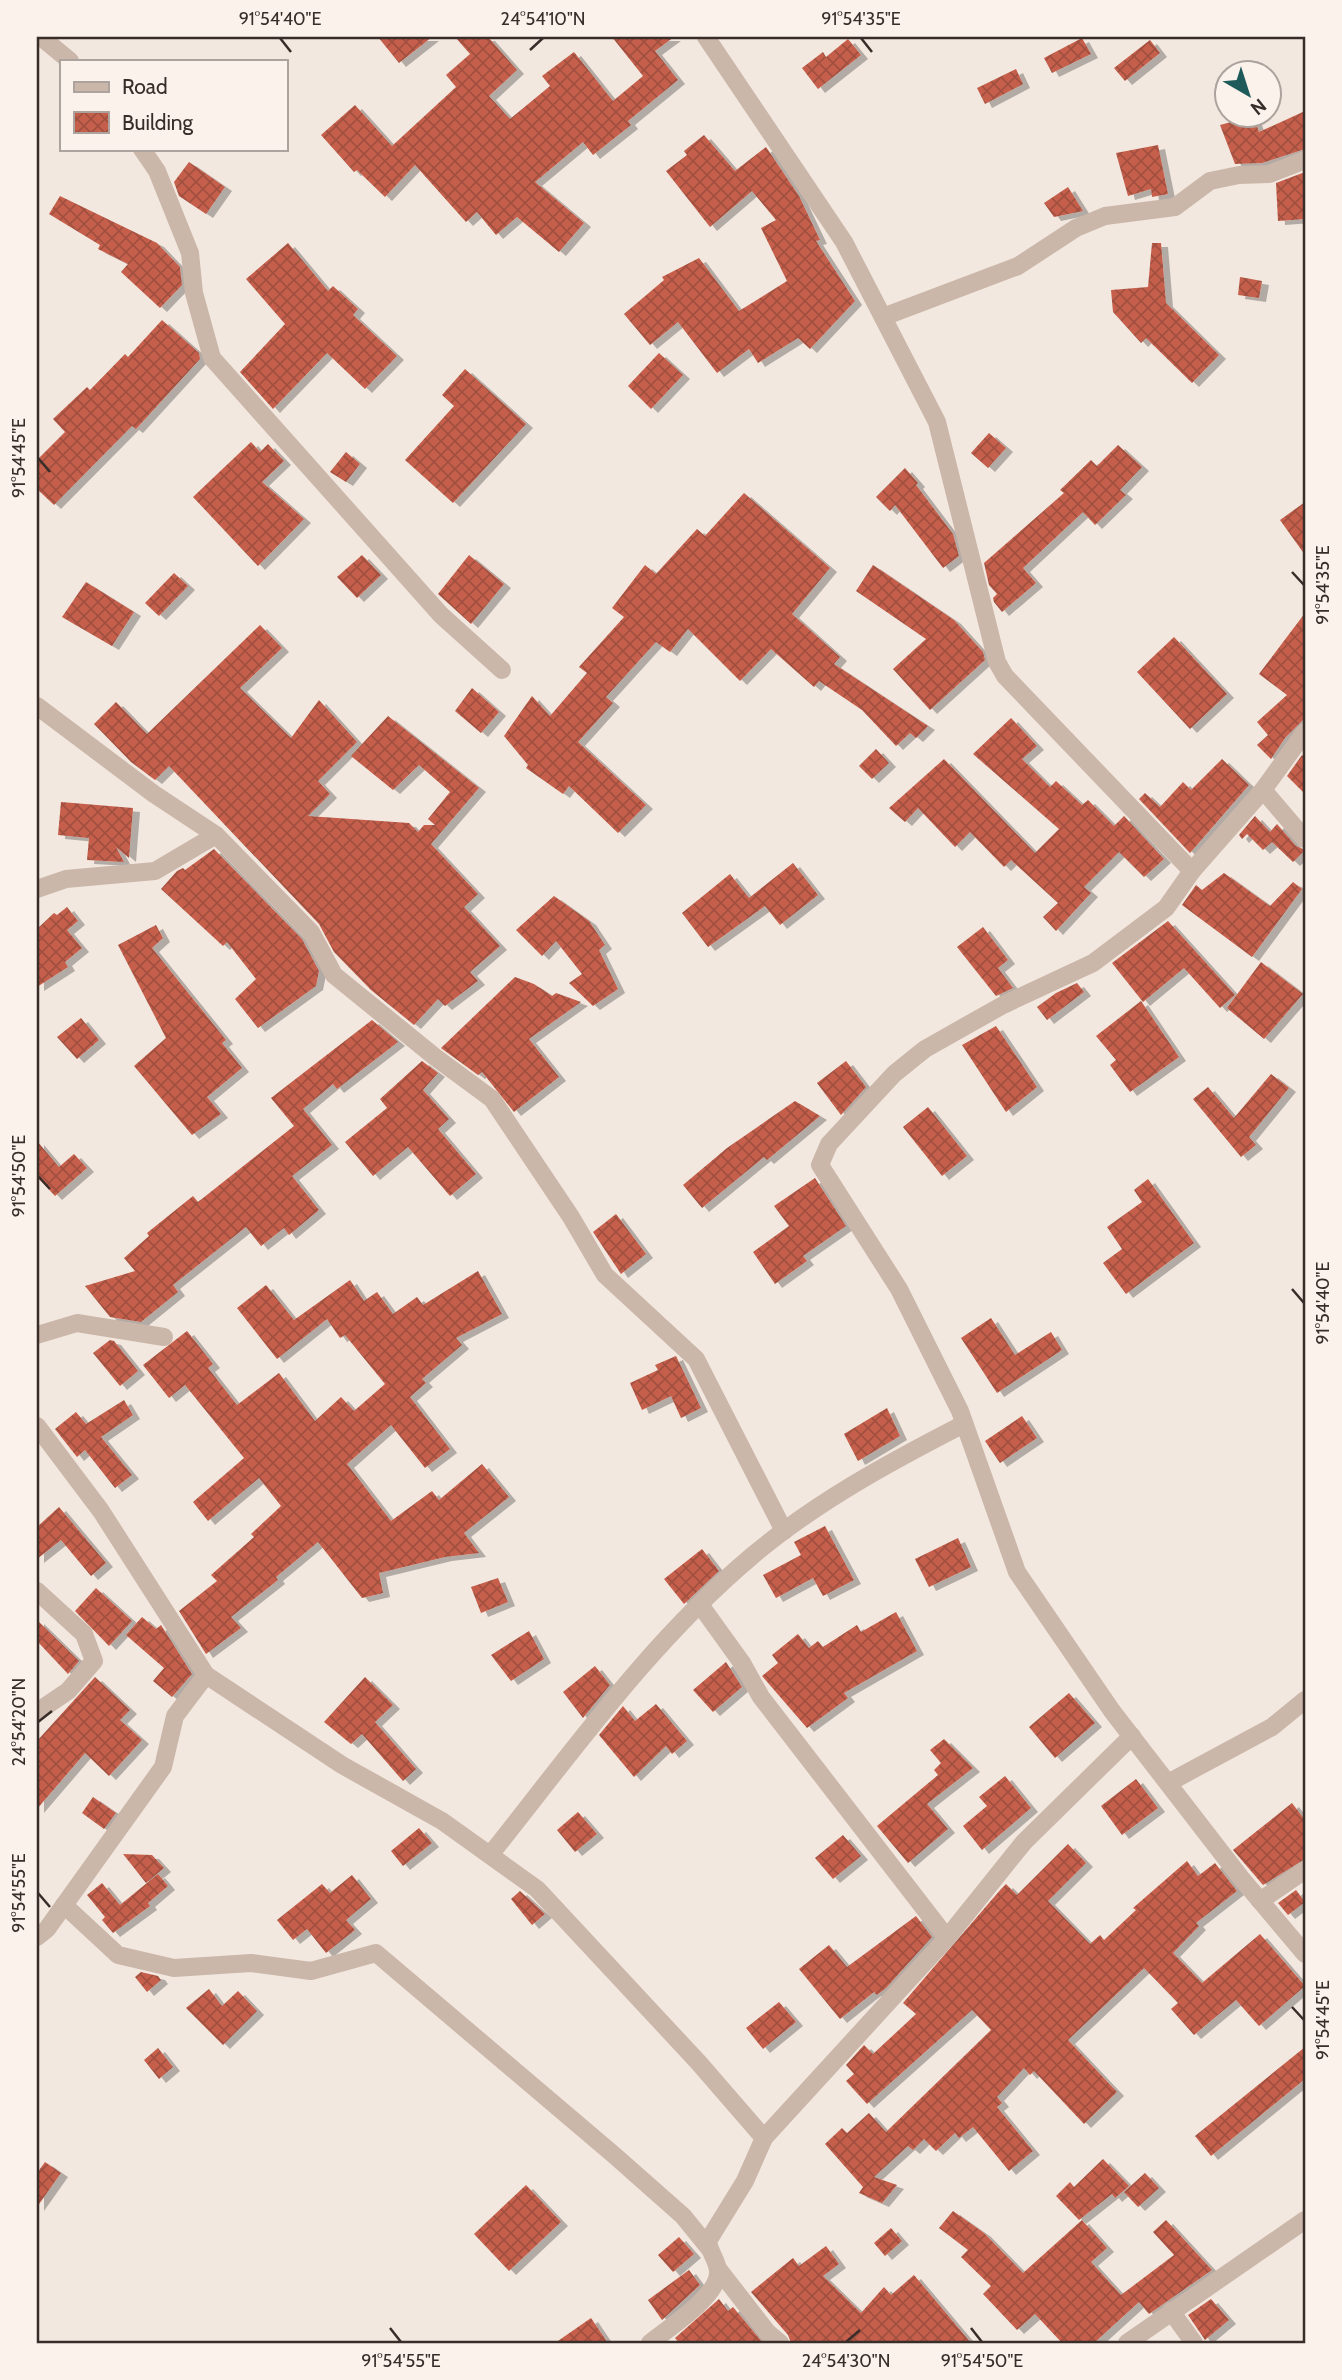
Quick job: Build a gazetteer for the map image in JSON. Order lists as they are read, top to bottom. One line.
{"legend":["Road","Building"],"north":"bottom right","coordinates":["91°54'40\"E","24°54'10\"N","91°54'35\"E","91°54'45\"E","91°54'50\"E","24°54'20\"N","91°54'55\"E","24°54'30\"N"]}
